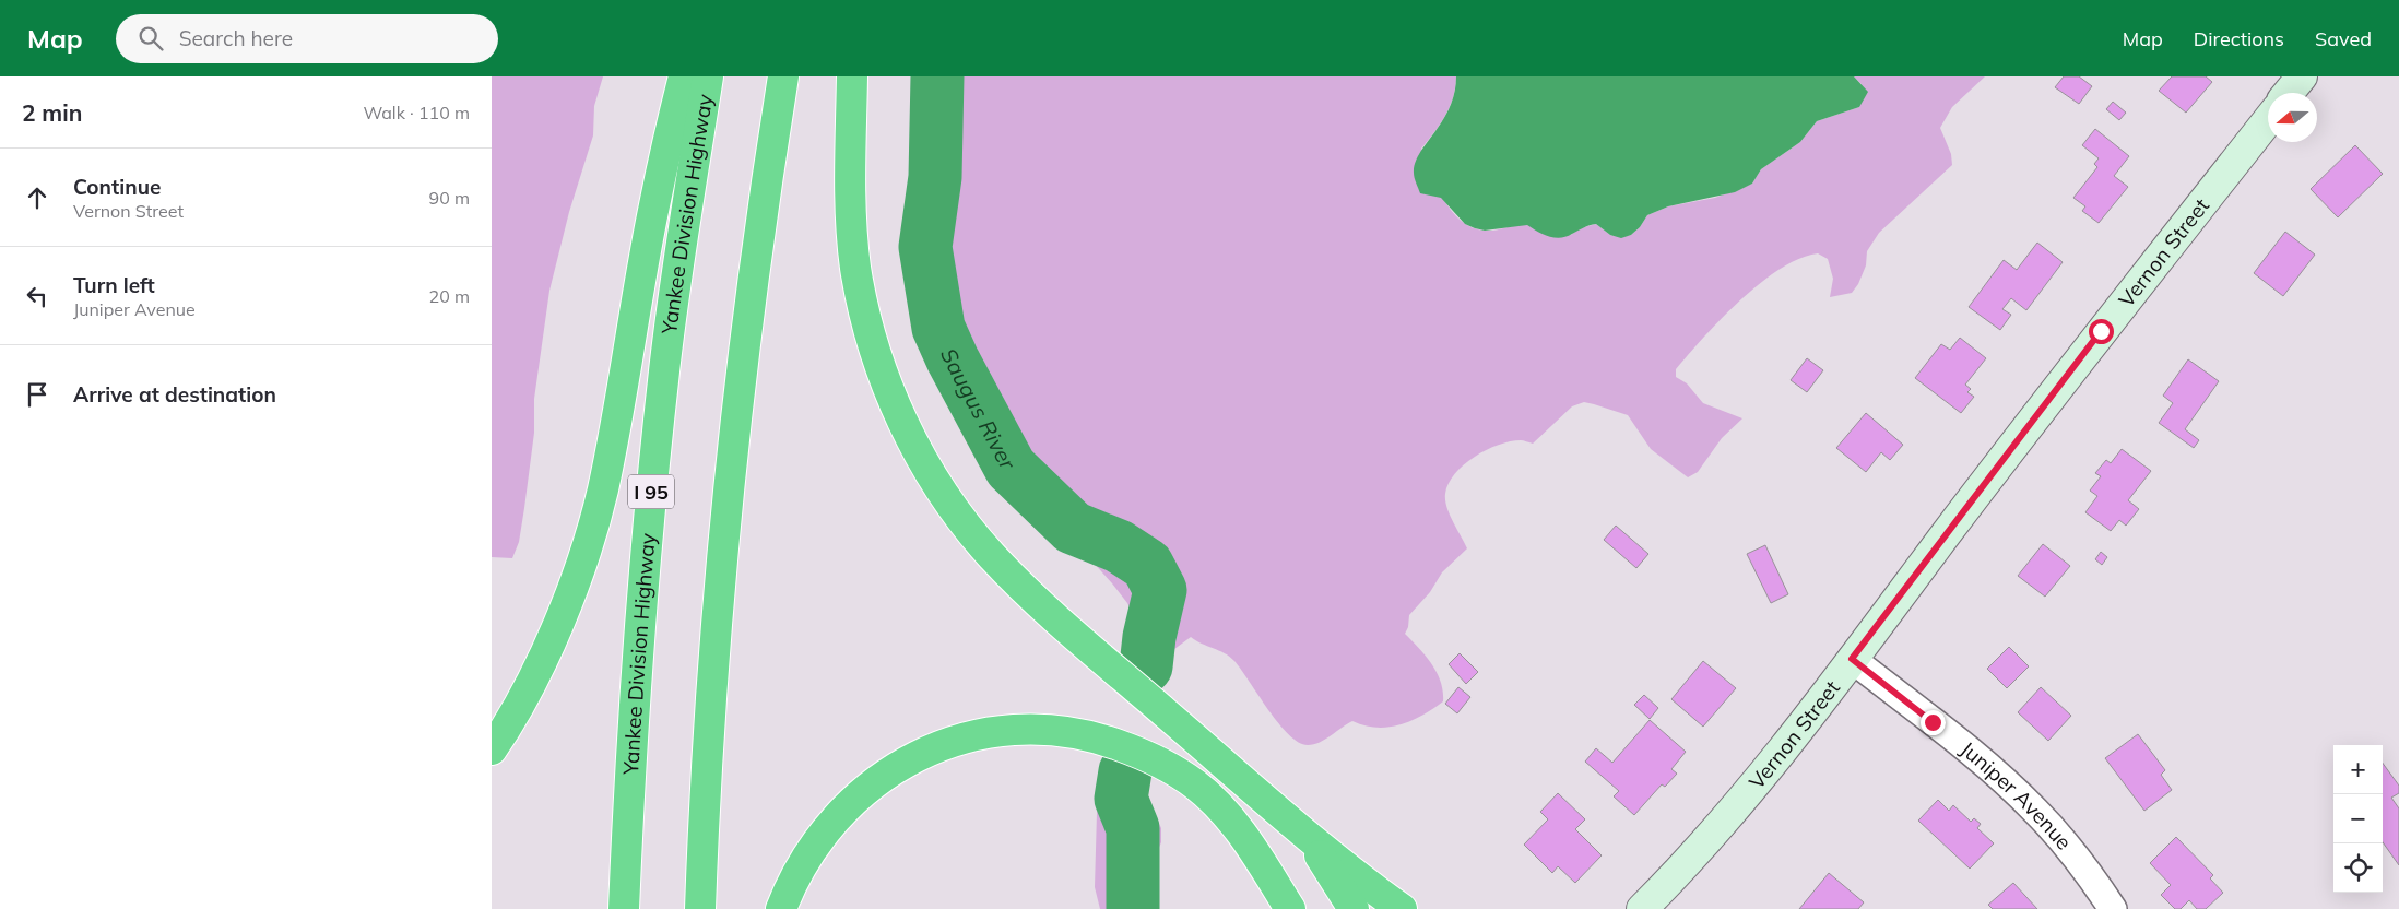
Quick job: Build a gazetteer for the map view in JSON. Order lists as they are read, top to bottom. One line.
{"streets":{"highway":["Yankee Division Highway","I 95"],"main road":["Vernon Street"],"street":["Juniper Avenue"]},"crossings":[["Vernon Street","Juniper Avenue"]],"water":["Saugus River"],"north":"left","page":{"header":"Map","search":"Search here","nav":["Map","Directions","Saved"],"heading":["2 min","Walk · 110 m"],"list":[["Continue","Vernon Street","90 m"],["Turn left","Juniper Avenue","20 m"],"Arrive at destination"],"map_buttons":["+","−"]}}
